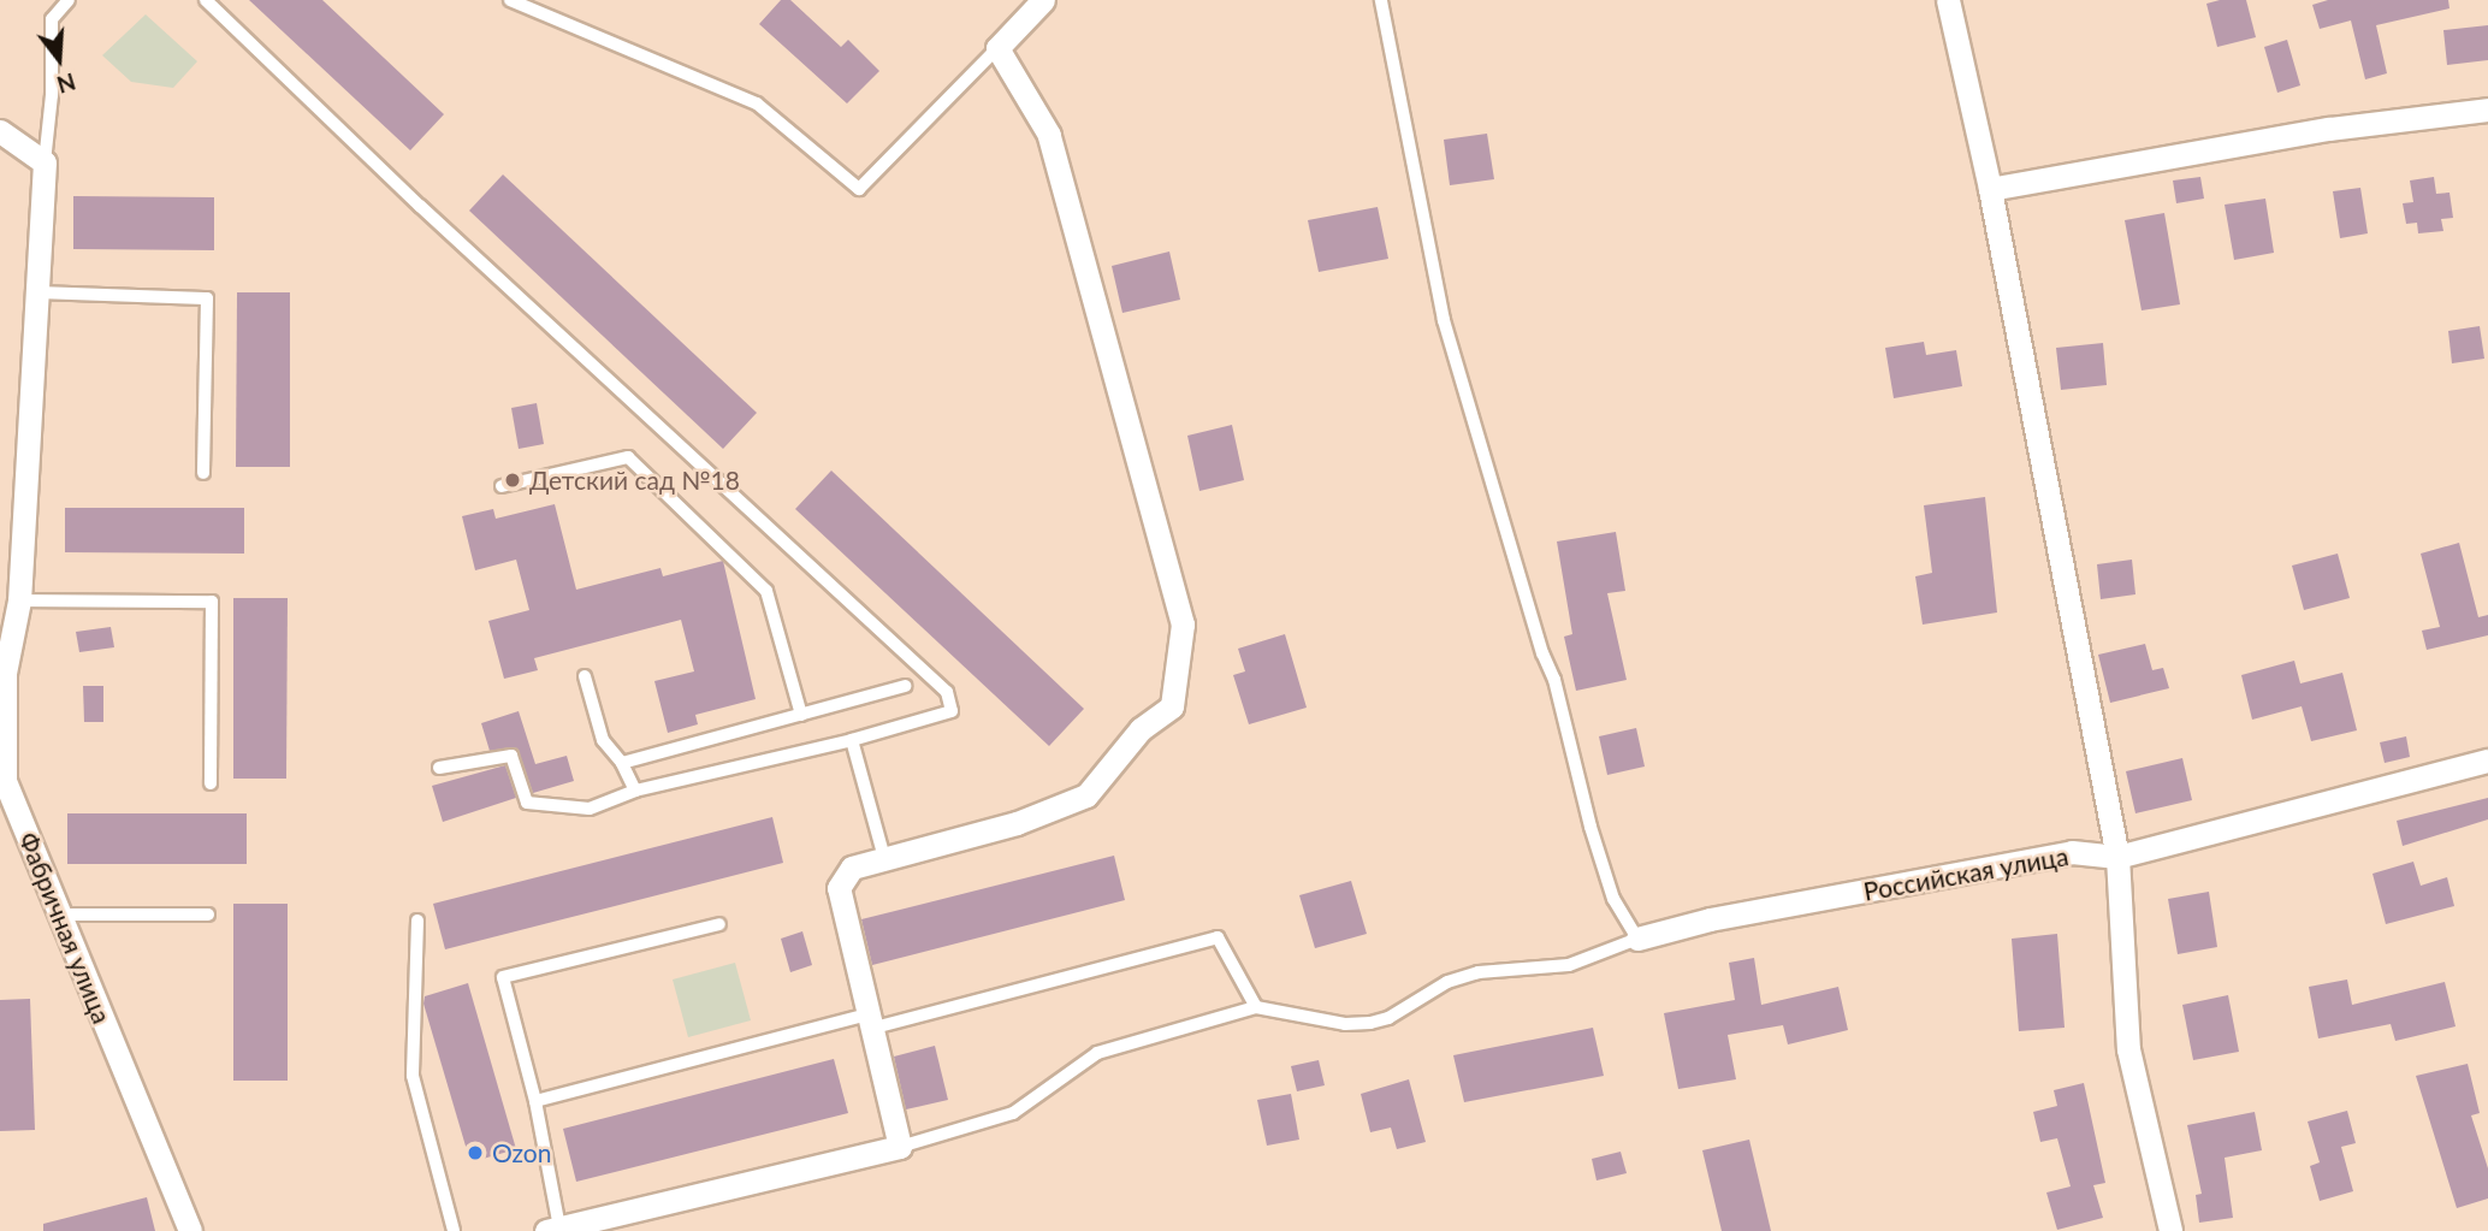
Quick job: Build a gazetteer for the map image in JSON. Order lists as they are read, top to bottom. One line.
{"streets":{"street":["Российская улица","Фабричная улица"]},"places":["Детский сад №18","Ozon"],"north":"bottom"}
